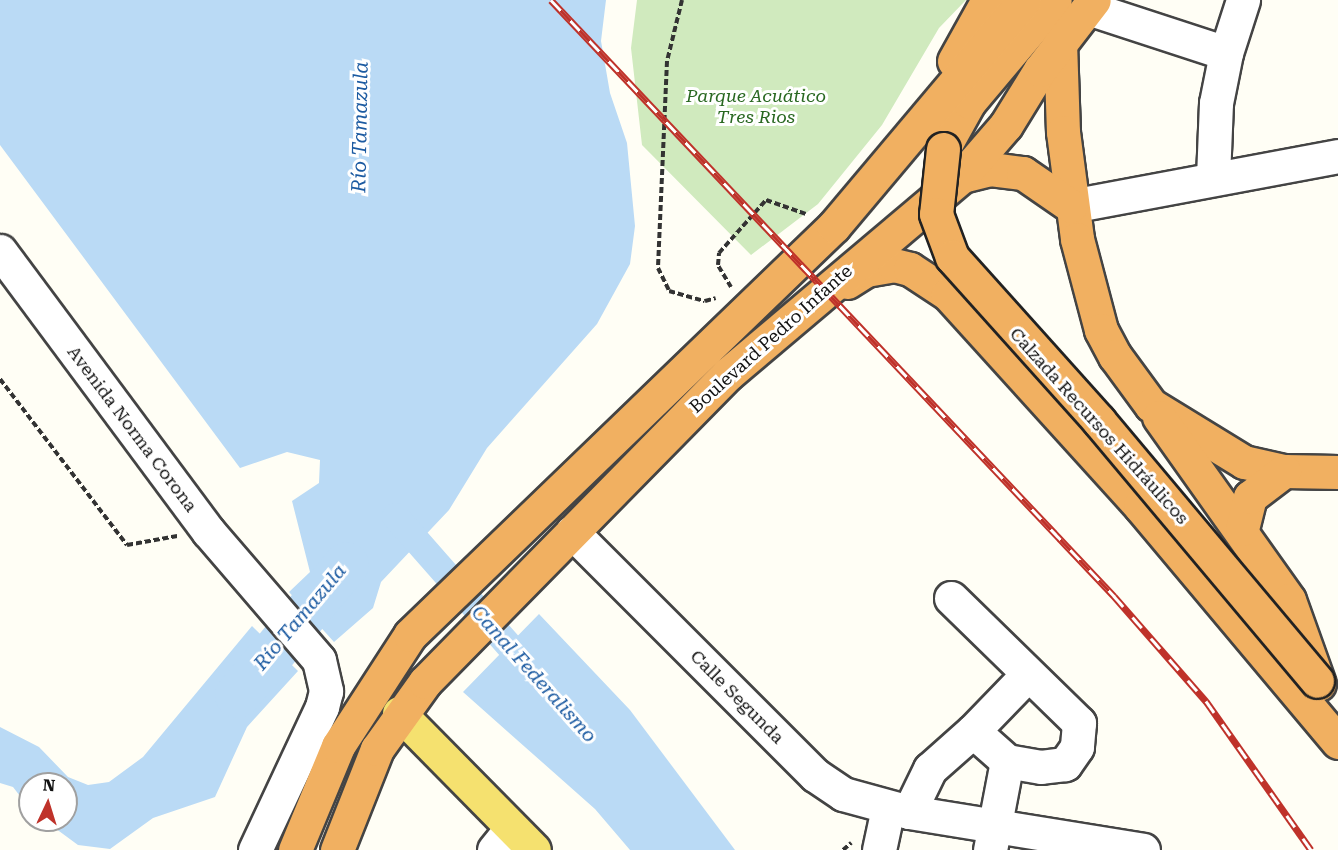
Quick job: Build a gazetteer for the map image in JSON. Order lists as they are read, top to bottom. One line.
{"streets":{"highway":["Boulevard Pedro Infante","Calzada Recursos Hidráulicos"],"street":["Avenida Norma Corona","Calle Segunda"]},"crossings":[["Boulevard Pedro Infante","Calzada Recursos Hidráulicos"],["Boulevard Pedro Infante","Calle Segunda"]],"water":["Río Tamazula","Canal Federalismo"],"parks":["Parque Acuático Tres Rios"],"north":"top"}
